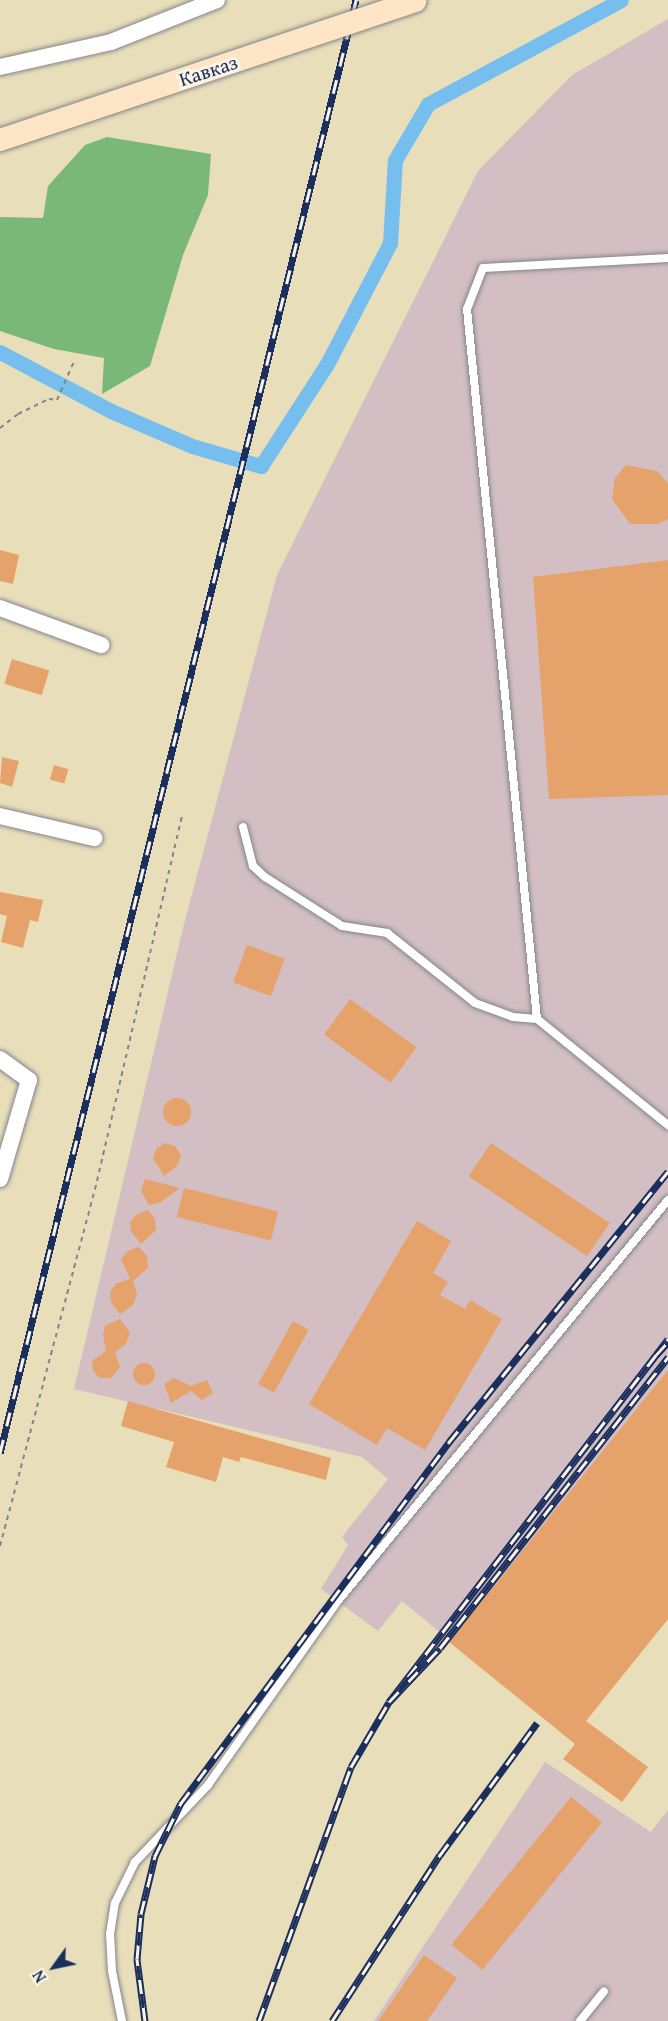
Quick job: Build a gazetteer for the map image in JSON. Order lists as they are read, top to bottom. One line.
{"streets":{"main road":["Кавказ"]},"north":"bottom left"}
